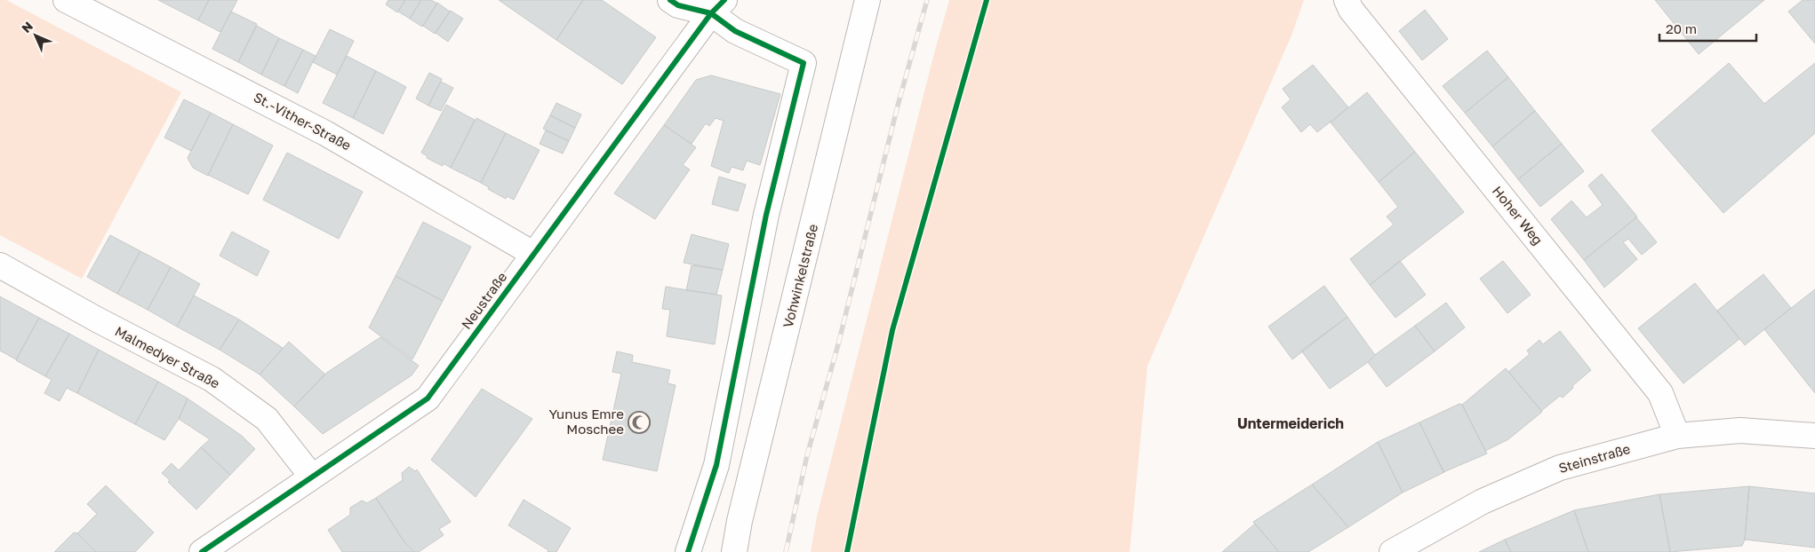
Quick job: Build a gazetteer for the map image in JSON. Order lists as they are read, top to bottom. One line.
{"streets":{"street":["St.-Vither-Straße","Hoher Weg","Vohwinkelstraße","Neustraße","Malmedyer Straße","Steinstraße"]},"crossings":[["St.-Vither-Straße","Neustraße"],["Hoher Weg","Steinstraße"],["Neustraße","Malmedyer Straße"]],"districts":["Untermeiderich"],"places":{"mosque":["Yunus Emre Moschee"]},"scale_bar":"20 m","north":"top left"}
